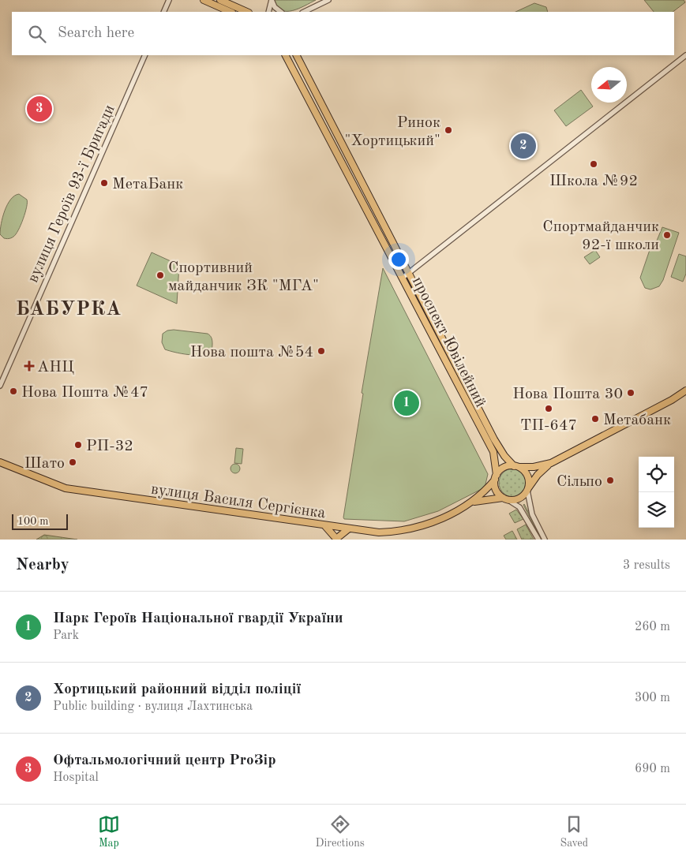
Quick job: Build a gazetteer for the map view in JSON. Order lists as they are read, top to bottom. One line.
{"streets":{"main road":["проспект Ювілейний","вулиця Василя Сергієнка"],"street":["вулиця Героїв 93-ї Бригади"]},"crossings":[["проспект Ювілейний","вулиця Василя Сергієнка"]],"districts":["БАБУРКА"],"places":{"other":["Ринок \"Хортицький\"","Школа №92","МетаБанк","Спортмайданчик 92-ї школи","Спортивний майданчик ЗК \"МГА\"","Нова пошта №54","Нова Пошта №47","Нова Пошта 30","ТП-647","Метабанк","РП-32","Шато","Сільпо"],"health":["АНЦ"]},"scale_bar":"100 m","north":"left","page":{"search":"Search here","pins":["3","2","1"],"scale":"100 m","heading":["Nearby","3 results"],"list":[{"mark":"1","name":"Парк Героїв Національної гвардії України","note":"Park","value":"260 m"},{"mark":"2","name":"Хортицький районний відділ поліції","note":"Public building · вулиця Лахтинська","value":"300 m"},{"mark":"3","name":"Офтальмологічний центр ProЗір","note":"Hospital","value":"690 m"}],"nav":["Map","Directions","Saved"]}}
